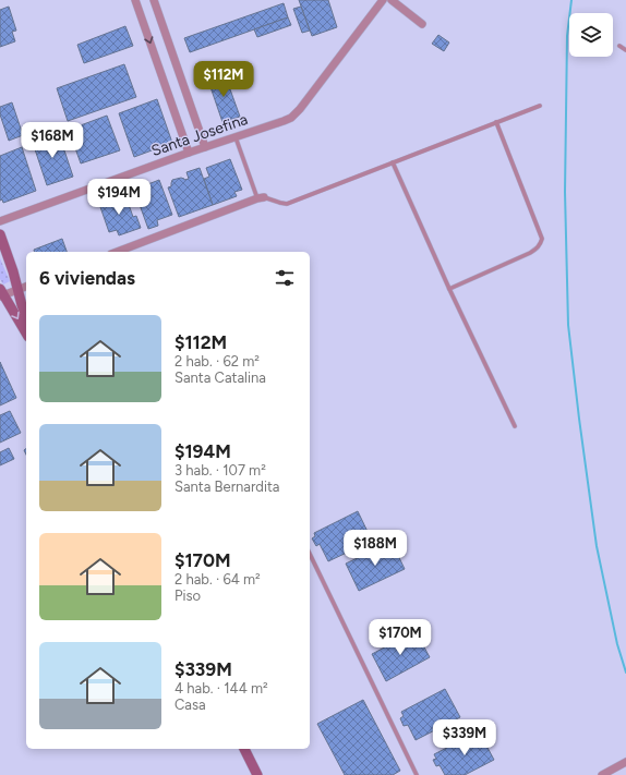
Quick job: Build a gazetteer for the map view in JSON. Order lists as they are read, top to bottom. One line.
{"streets":{"street":["Santa Josefina"]},"page":{"price":["$112M","$168M","$194M","$188M","$170M","$339M"],"heading":"6 viviendas","list":[{"name":"$112M","note":"2 hab. · 62 m² · Santa Catalina"},{"name":"$194M","note":"3 hab. · 107 m² · Santa Bernardita"},{"name":"$170M","note":"2 hab. · 64 m² · Piso"},{"name":"$339M","note":"4 hab. · 144 m² · Casa"}]}}
